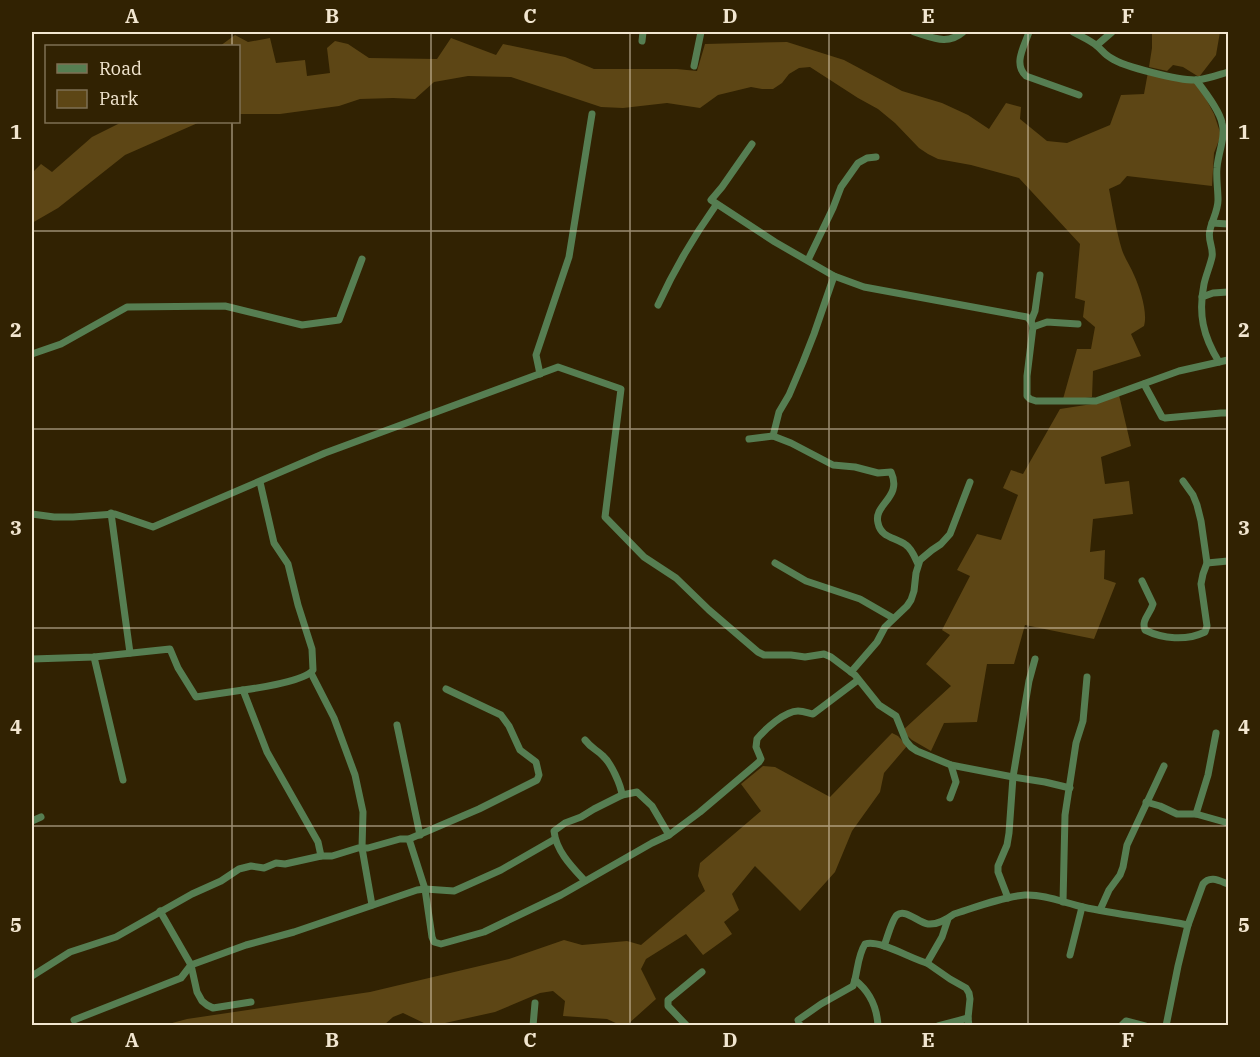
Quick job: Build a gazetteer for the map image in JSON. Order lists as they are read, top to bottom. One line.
{"legend":["Road","Park"],"grid":{"columns":["A","B","C","D","E","F"],"rows":["1","2","3","4","5"]}}
